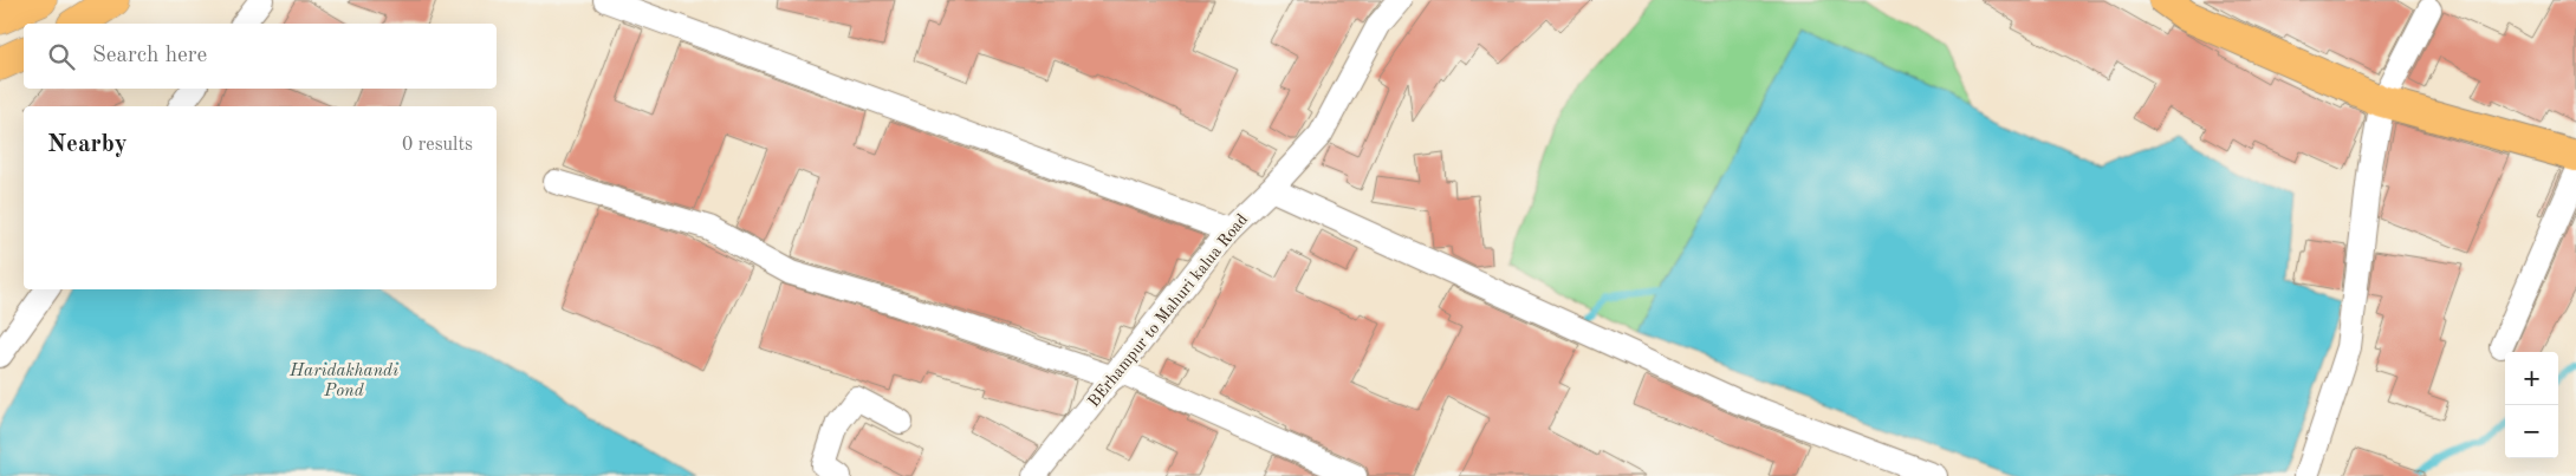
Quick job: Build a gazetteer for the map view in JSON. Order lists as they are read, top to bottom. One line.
{"streets":{"street":["BErhampur to Mahuri kalua Road"]},"water":["Haridakhandi Pond"],"page":{"search":"Search here","heading":["Nearby","0 results"],"map_buttons":["+","−"]}}
